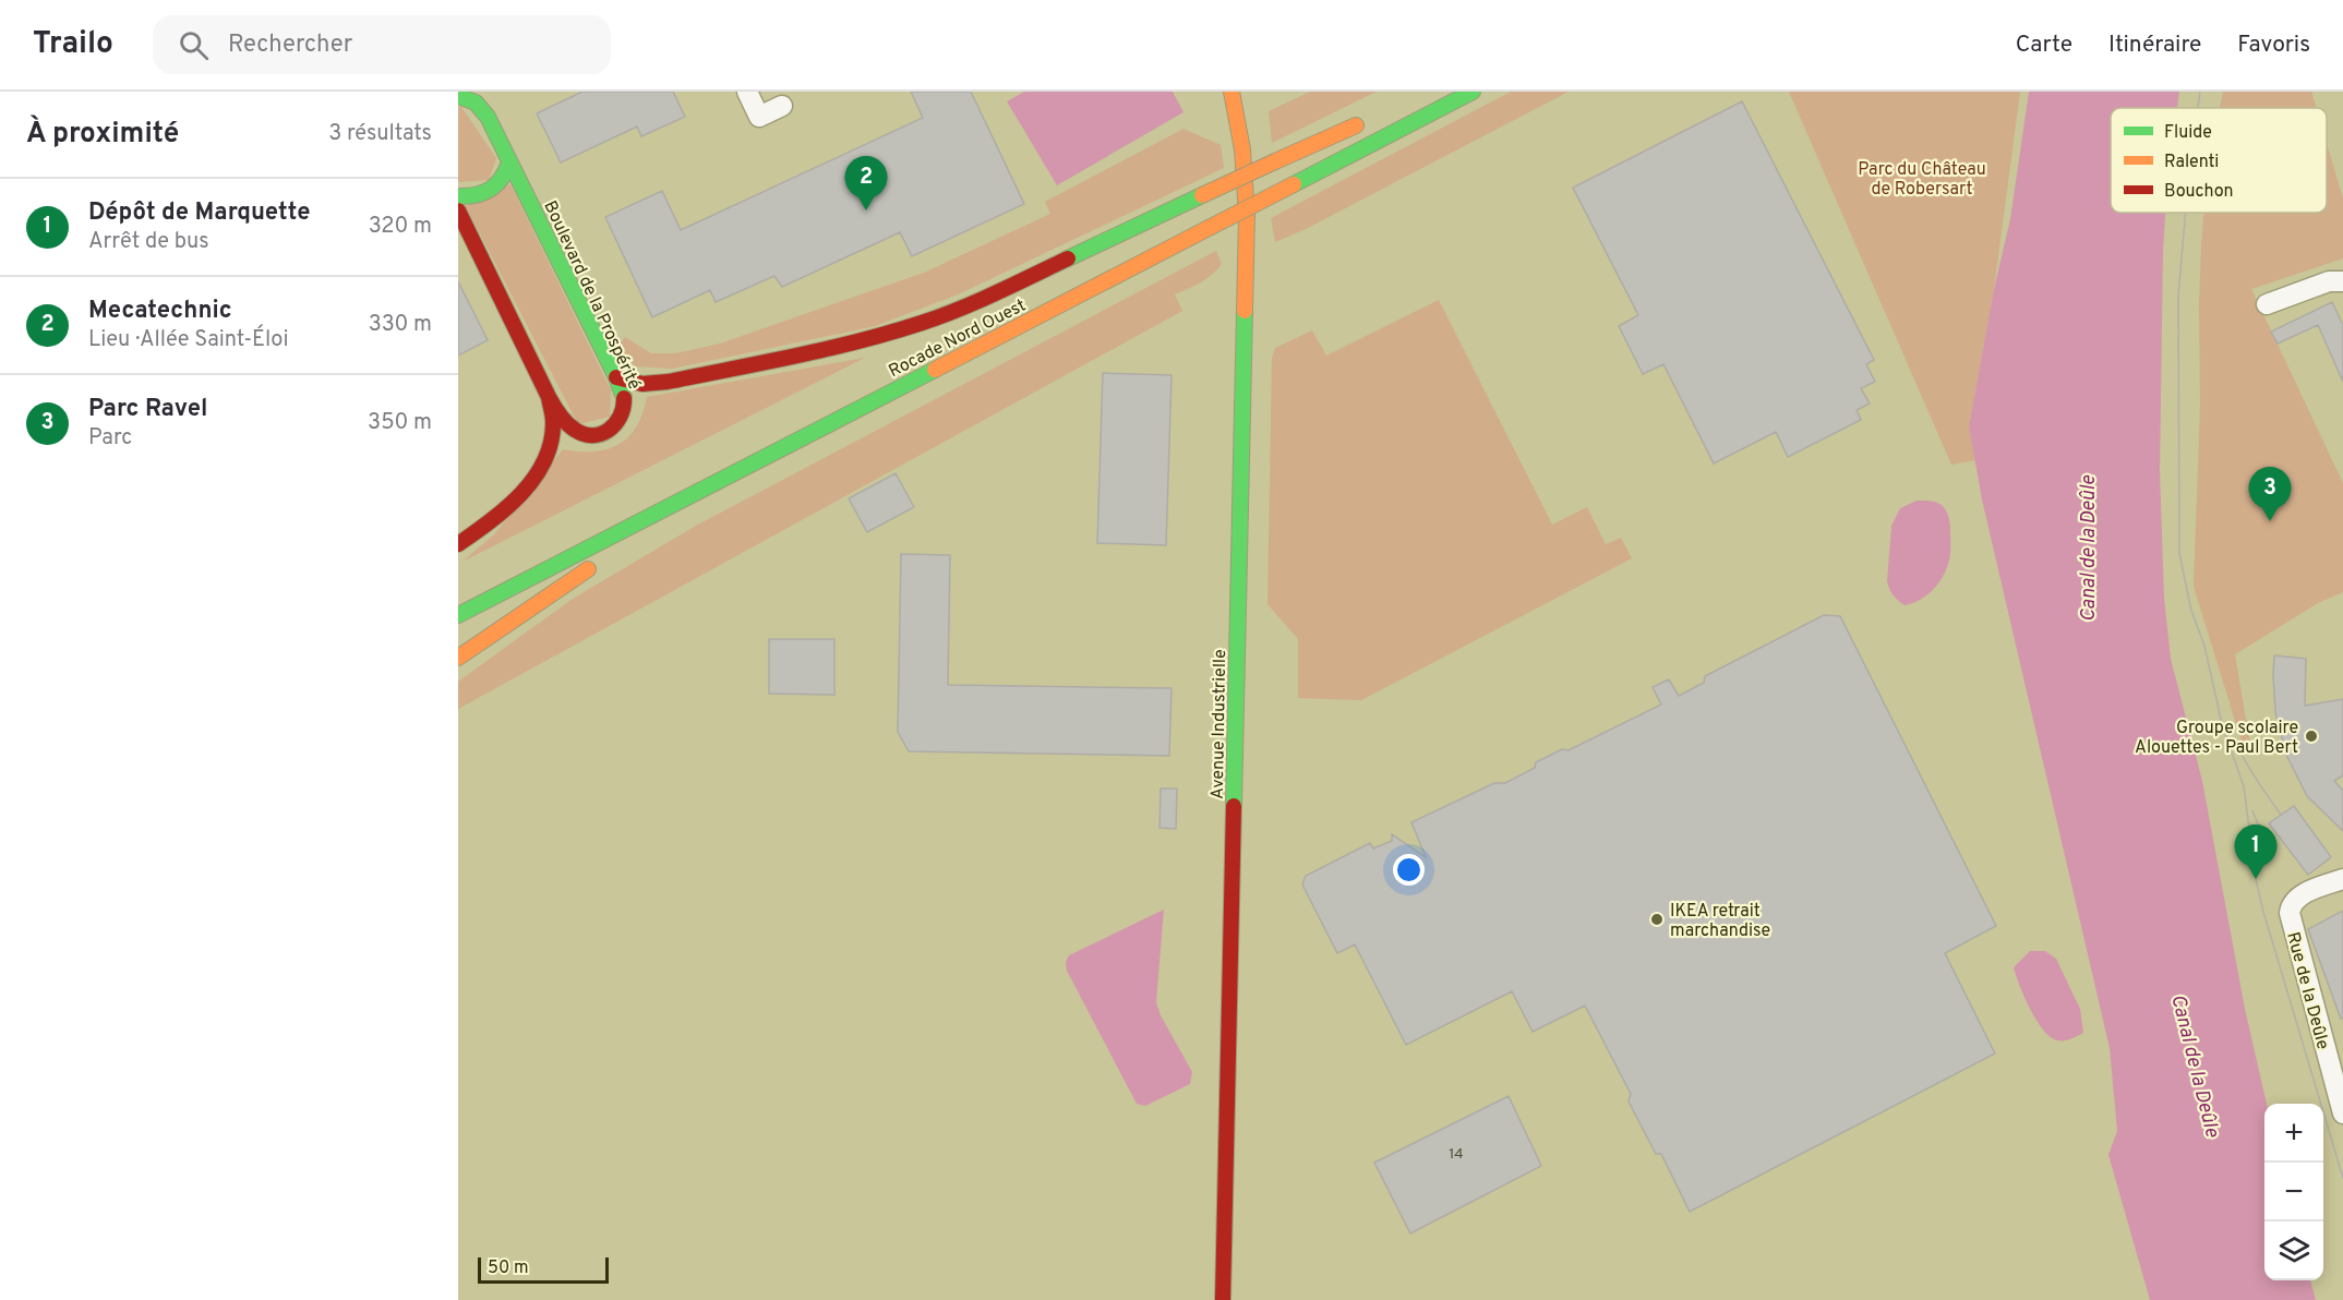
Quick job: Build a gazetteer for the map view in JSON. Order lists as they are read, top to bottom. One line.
{"streets":{"main road":["Boulevard de la Prospérité","Rocade Nord Ouest","Avenue Industrielle"],"street":["Rue de la Deûle"]},"water":["Canal de la Deûle"],"parks":["Parc du Château de Robersart"],"places":["Groupe scolaire Alouettes - Paul Bert","IKEA retrait marchandise"],"house_numbers":["14"],"legend":["Fluide","Ralenti","Bouchon"],"scale_bar":"50 m","page":{"header":"Trailo","search":"Rechercher","nav":["Carte","Itinéraire","Favoris"],"heading":["À proximité","3 résultats"],"pins":["2","3","1"],"list":[{"mark":"1","name":"Dépôt de Marquette","note":"Arrêt de bus","value":"320 m"},{"mark":"2","name":"Mecatechnic","note":"Lieu · Allée Saint-Éloi","value":"330 m"},{"mark":"3","name":"Parc Ravel","note":"Parc","value":"350 m"}],"map_buttons":["+","−"],"scale":"50 m"}}
